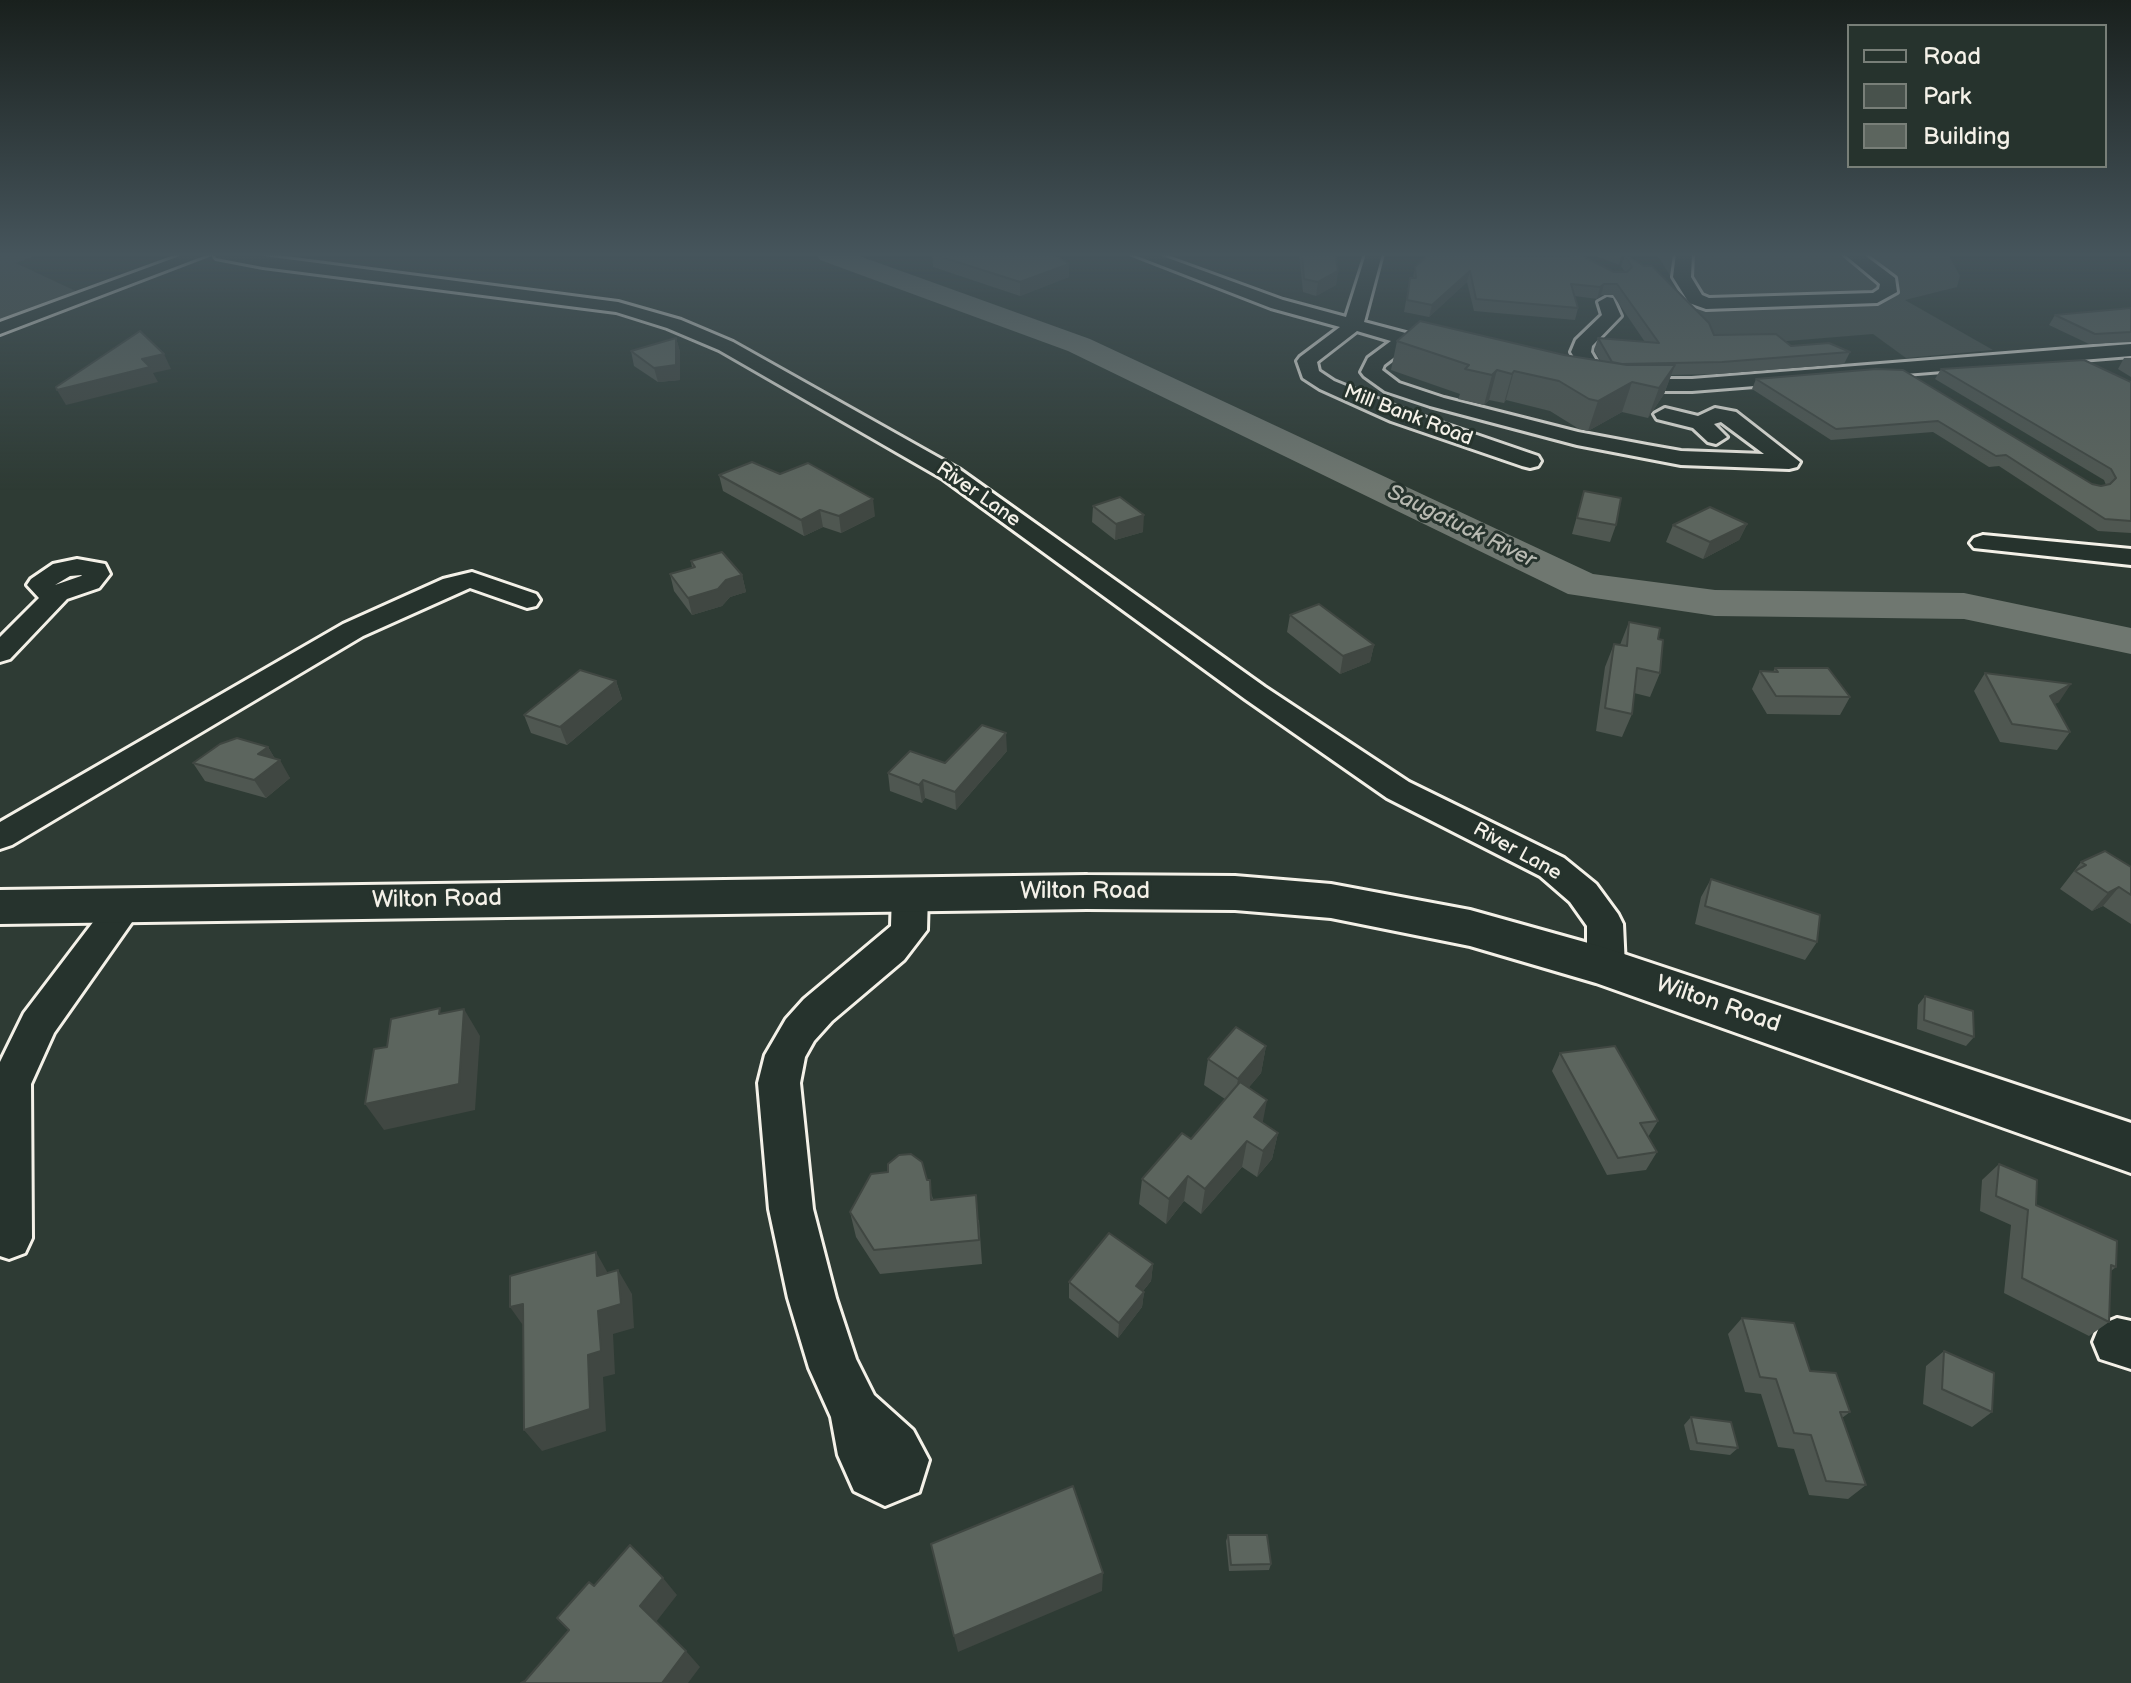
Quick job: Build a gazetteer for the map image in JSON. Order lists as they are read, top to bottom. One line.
{"streets":{"main road":["Wilton Road"],"street":["Mill Bank Road","River Lane"]},"crossings":[["River Lane","Wilton Road"]],"water":["Saugatuck River"],"legend":["Road","Park","Building"]}
